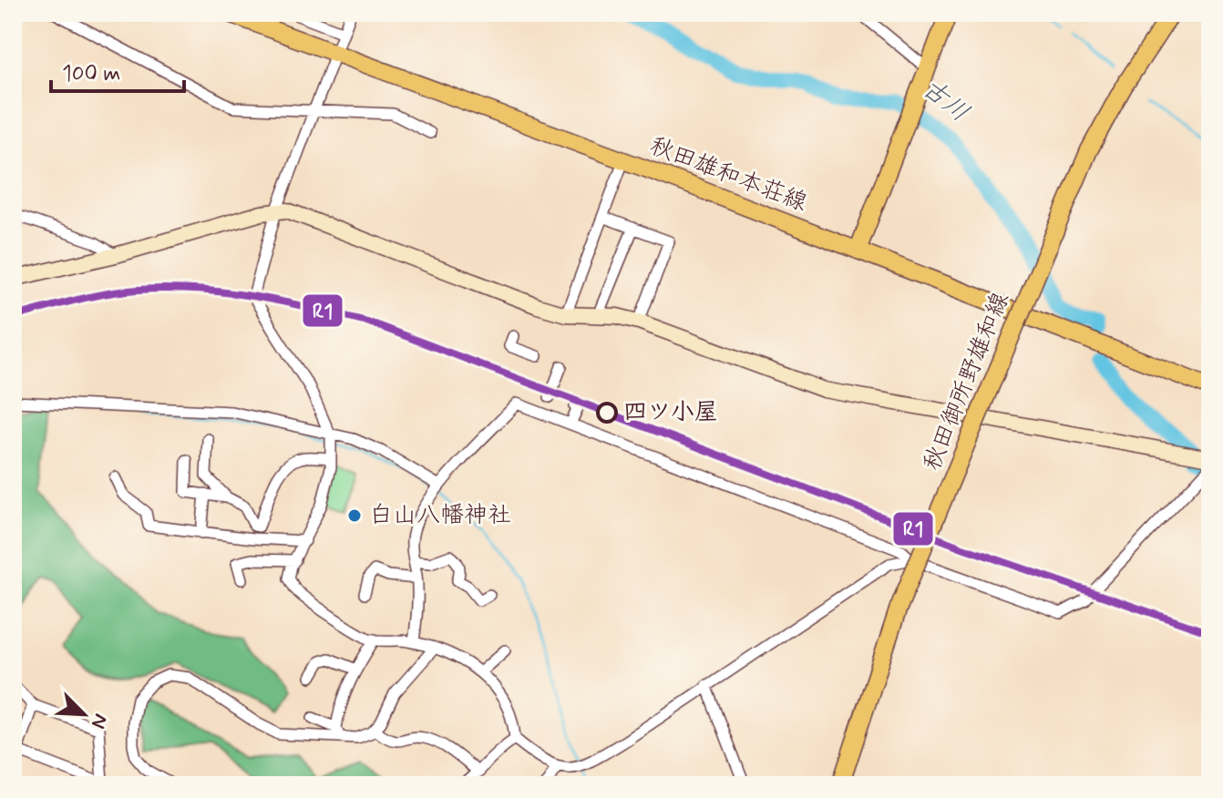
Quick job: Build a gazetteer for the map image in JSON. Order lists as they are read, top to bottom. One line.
{"streets":{"main road":["秋田雄和本荘線","秋田御所野雄和線"]},"water":["古川"],"places":["四ツ小屋","白山八幡神社"],"lines":["transit line R1"],"scale_bar":"100 m","north":"bottom right"}
